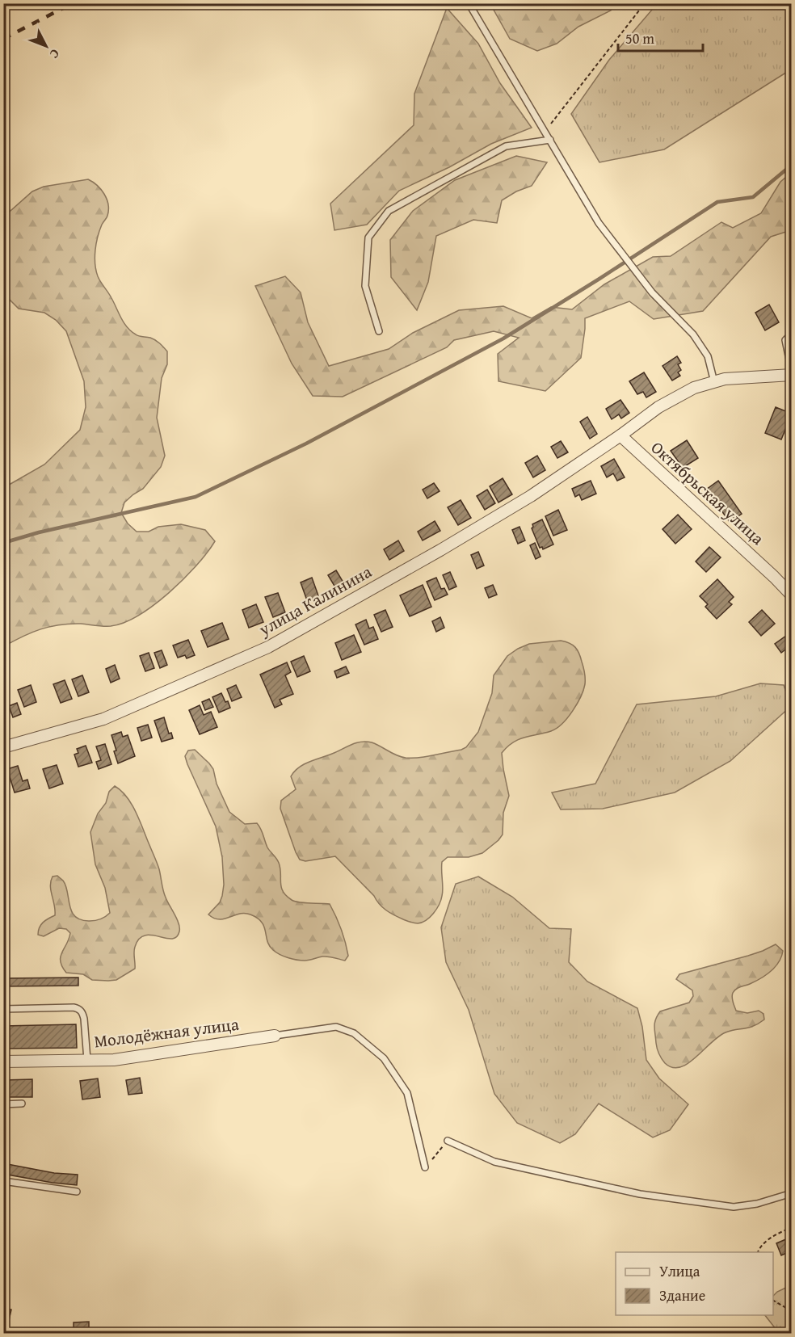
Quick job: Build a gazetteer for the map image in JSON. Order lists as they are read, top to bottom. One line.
{"streets":{"street":["Октябрьская улица","улица Калинина","Молодёжная улица"]},"crossings":[["Октябрьская улица","улица Калинина"]],"legend":["Улица","Здание"],"scale_bar":"50 m","north":"bottom right"}
